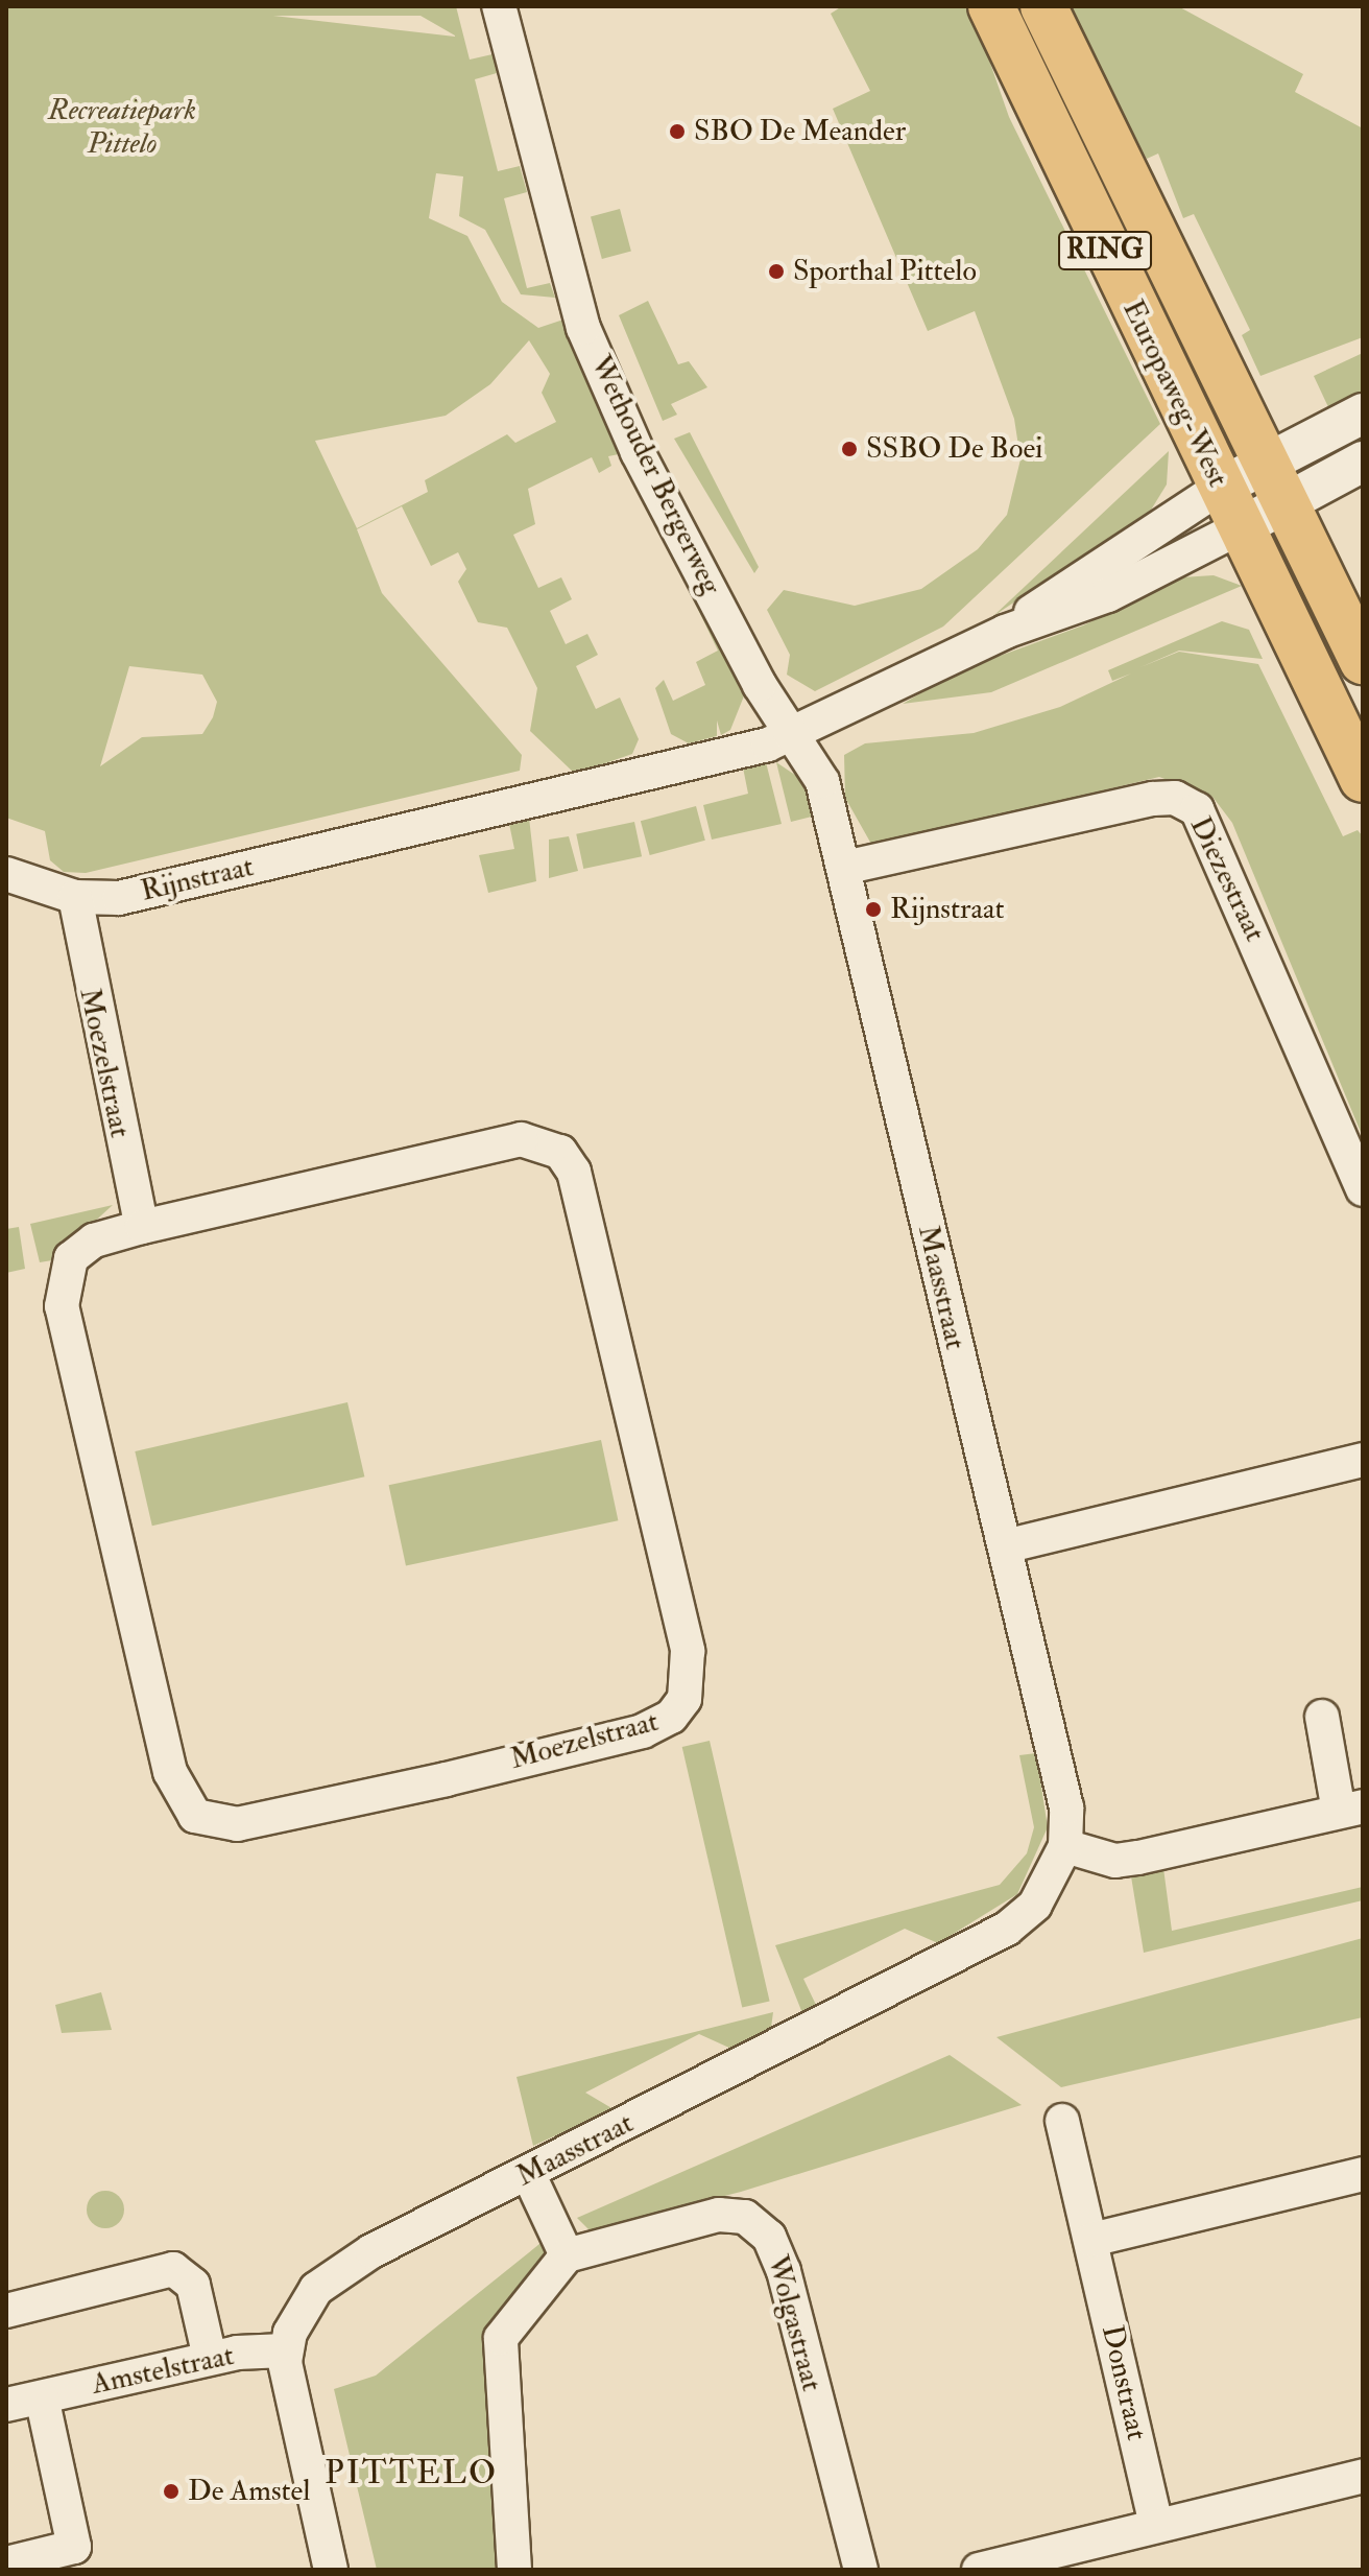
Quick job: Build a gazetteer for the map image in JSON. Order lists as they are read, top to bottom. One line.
{"streets":{"main road":["RING","Europaweg-West"],"street":["Wethouder Bergerweg","Rijnstraat","Diezestraat","Moezelstraat","Maasstraat","Wolgastraat","Amstelstraat","Donstraat"]},"crossings":[["Europaweg-West","Rijnstraat"],["Wethouder Bergerweg","Rijnstraat"],["Wethouder Bergerweg","Maasstraat"],["Rijnstraat","Moezelstraat"],["Rijnstraat","Maasstraat"],["Diezestraat","Maasstraat"],["Maasstraat","Amstelstraat"]],"districts":["PITTELO"],"parks":["Recreatiepark Pittelo"],"places":["SBO De Meander","Sporthal Pittelo","SSBO De Boei","Rijnstraat","De Amstel"]}
